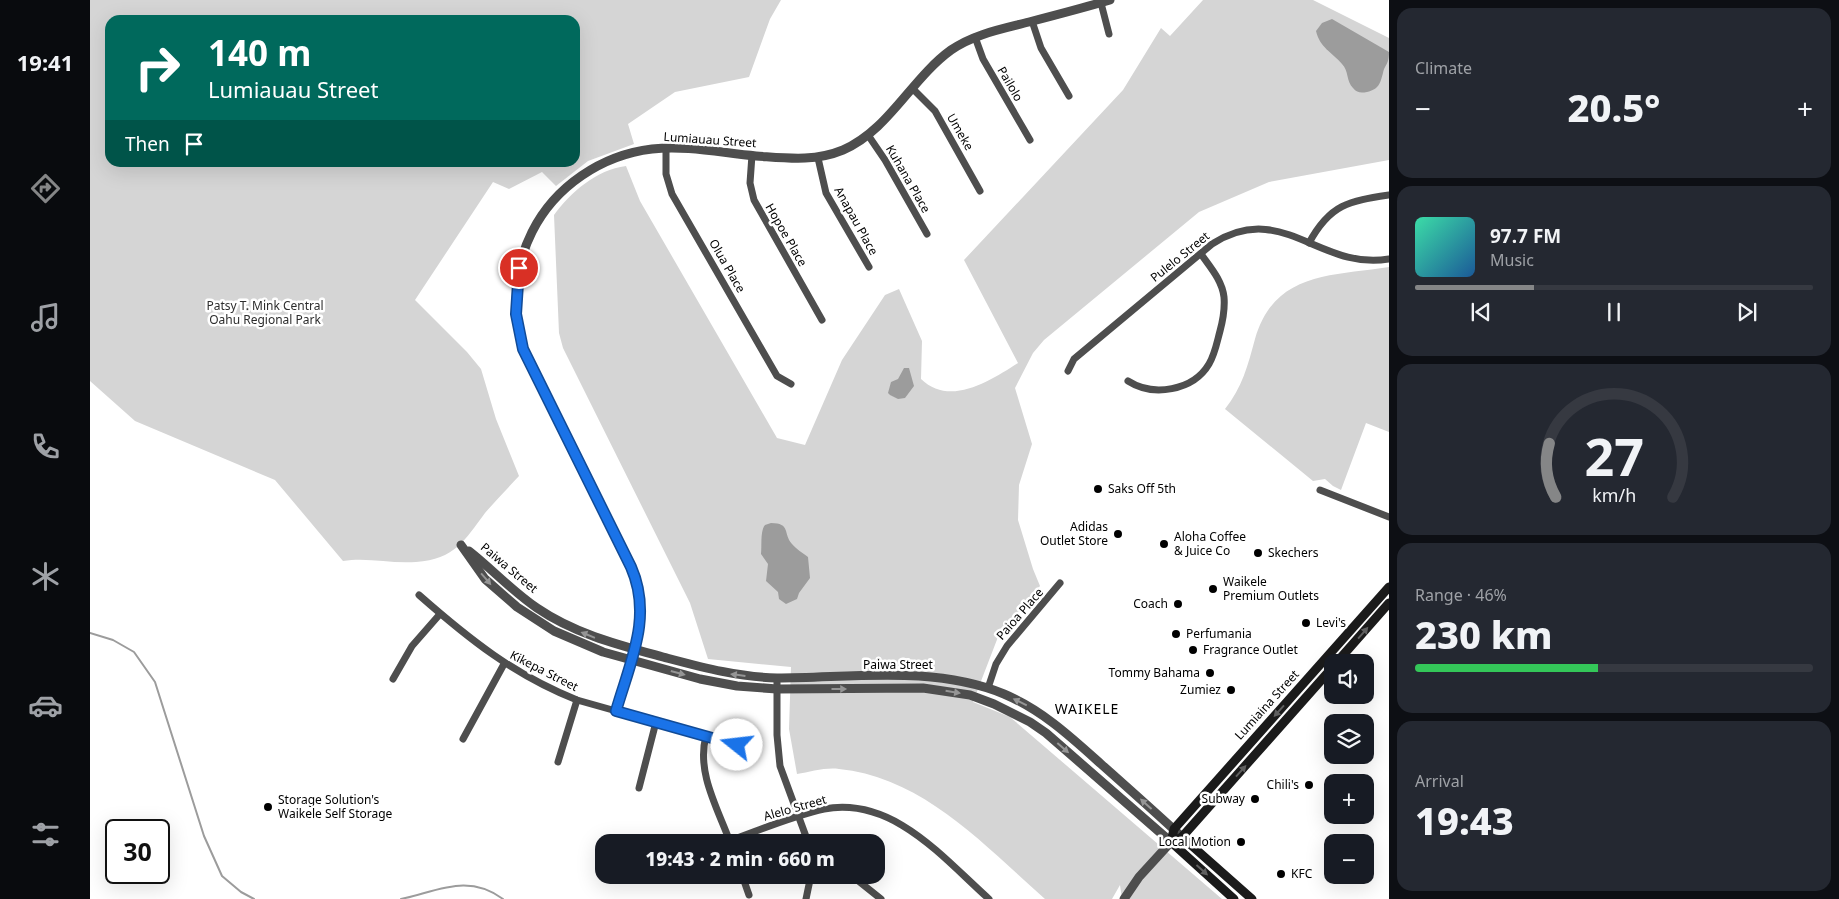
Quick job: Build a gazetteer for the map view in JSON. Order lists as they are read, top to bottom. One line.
{"streets":{"main road":["Paiwa Street","Lumiaina Street"],"street":["Pailolo","Umeke","Lumiauau Street","Kuhana Place","Anapau Place","Hopoe Place","Pulelo Street","Olua Place","Paioa Place","Kikepa Street","Alelo Street"]},"crossings":[["Pailolo","Lumiauau Street"],["Umeke","Lumiauau Street"],["Lumiauau Street","Kuhana Place"],["Lumiauau Street","Anapau Place"],["Lumiauau Street","Hopoe Place"],["Lumiauau Street","Olua Place"],["Lumiauau Street","Paiwa Street"],["Lumiauau Street","Kikepa Street"],["Paiwa Street","Paioa Place"],["Paiwa Street","Lumiaina Street"]],"districts":["WAIKELE"],"parks":["Patsy T. Mink Central Oahu Regional Park"],"places":["Saks Off 5th","Adidas Outlet Store","Aloha Coffee & Juice Co","Skechers","Waikele Premium Outlets","Coach","Levi's","Perfumania","Fragrance Outlet","Tommy Bahama","Zumiez","Chili's","Subway","Storage Solution's Waikele Self Storage","Local Motion","KFC"],"page":{"tabs":"19:41","tile":["Climate",["Range · 46%","230 km"],["Arrival","19:43"]],"turn":["140 m","Lumiauau Street"],"heat":["−","20.5°","+"],"then":"Then","song":["97.7 FM","Music"],"map_buttons":["+","−"],"limit":"30","trip":"19:43 · 2 min · 660 m","gauge":["27","km/h"]}}
